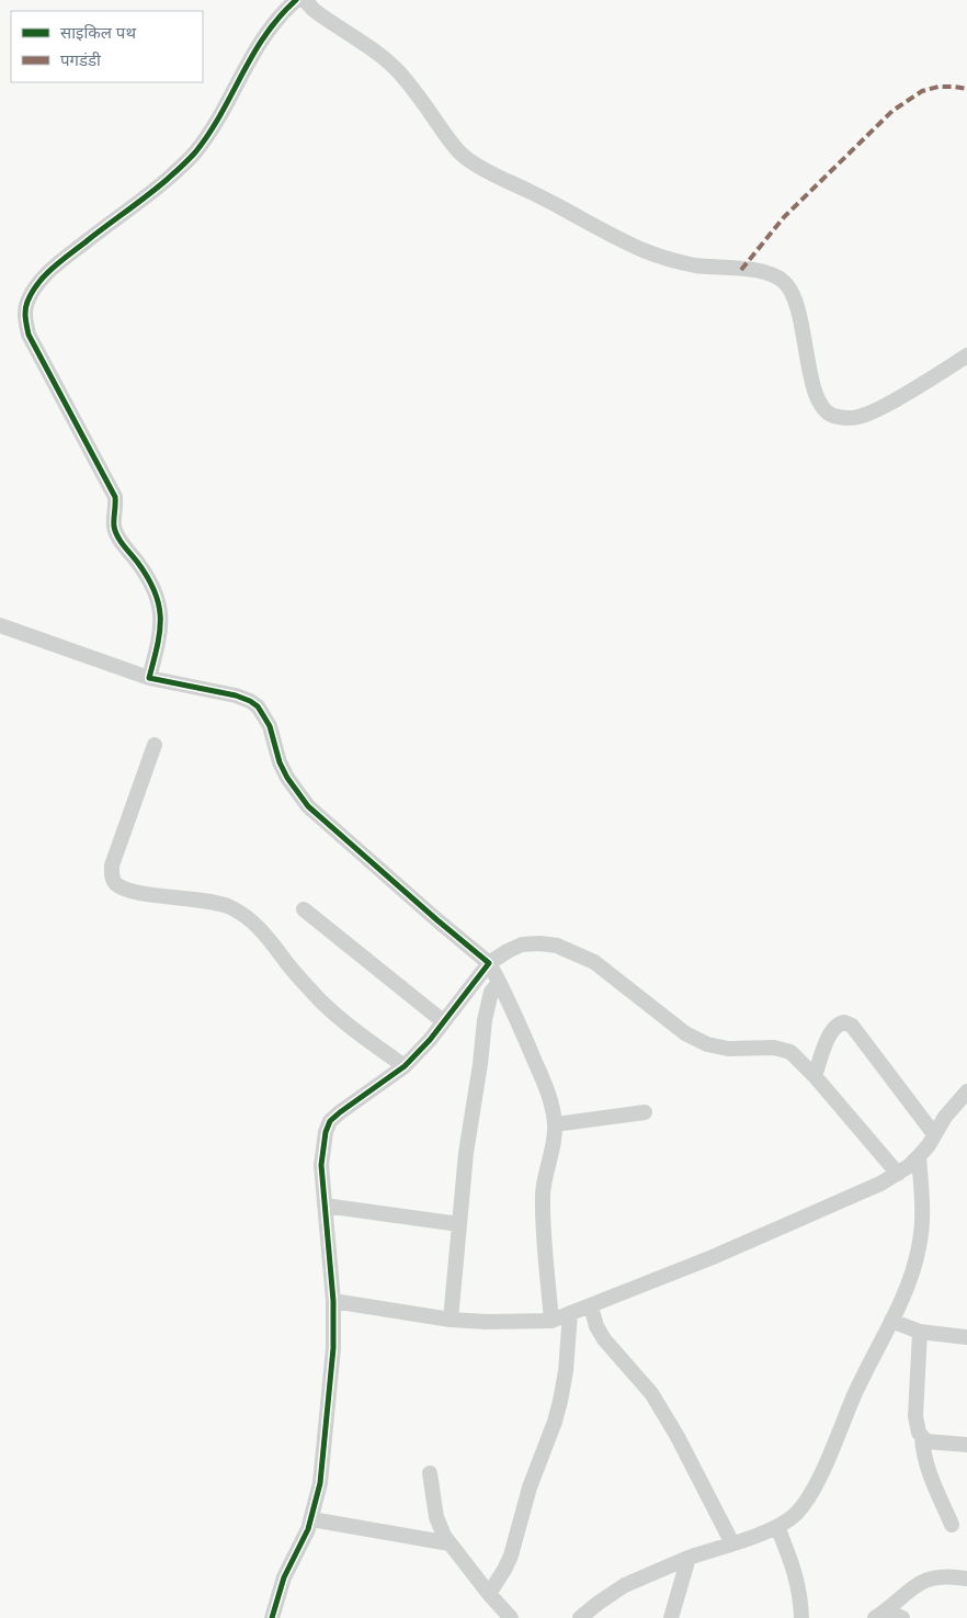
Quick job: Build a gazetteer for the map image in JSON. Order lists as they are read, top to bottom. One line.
{"legend":["साइकिल पथ","पगडंडी"]}
